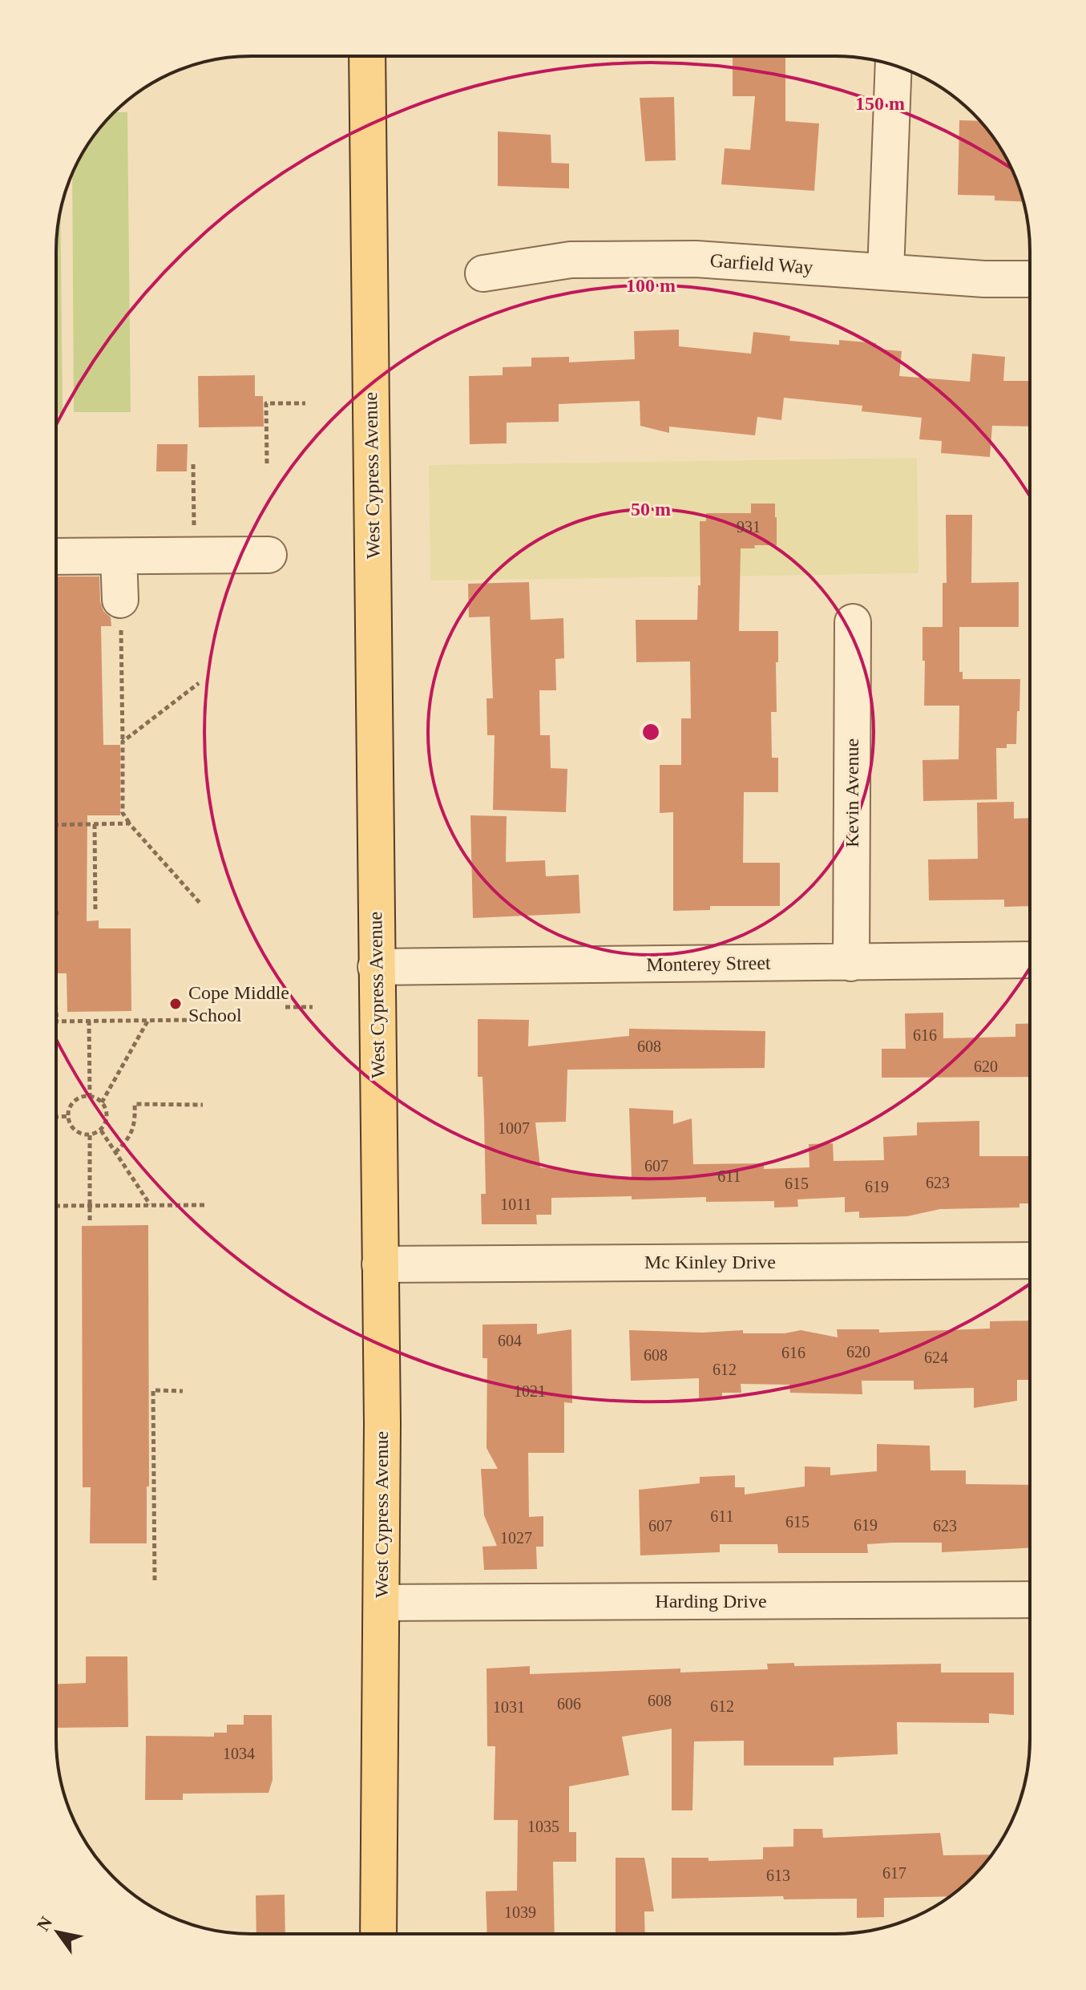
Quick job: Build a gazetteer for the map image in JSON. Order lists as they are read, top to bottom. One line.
{"streets":{"main road":["West Cypress Avenue"],"street":["Garfield Way","Kevin Avenue","Monterey Street","Mc Kinley Drive","Harding Drive"]},"crossings":[["West Cypress Avenue","Monterey Street"],["West Cypress Avenue","Mc Kinley Drive"],["West Cypress Avenue","Harding Drive"],["Kevin Avenue","Monterey Street"]],"places":["Cope Middle School"],"house_numbers":["931","616","608","620","1007","607","611","623","615","619","1011","604","620","616","608","624","612","1021","611","615","619","607","623","1027","608","606","612","1031","1034","1035","617","613","1039"],"north":"top left","rings":["150 m","100 m","50 m"]}
